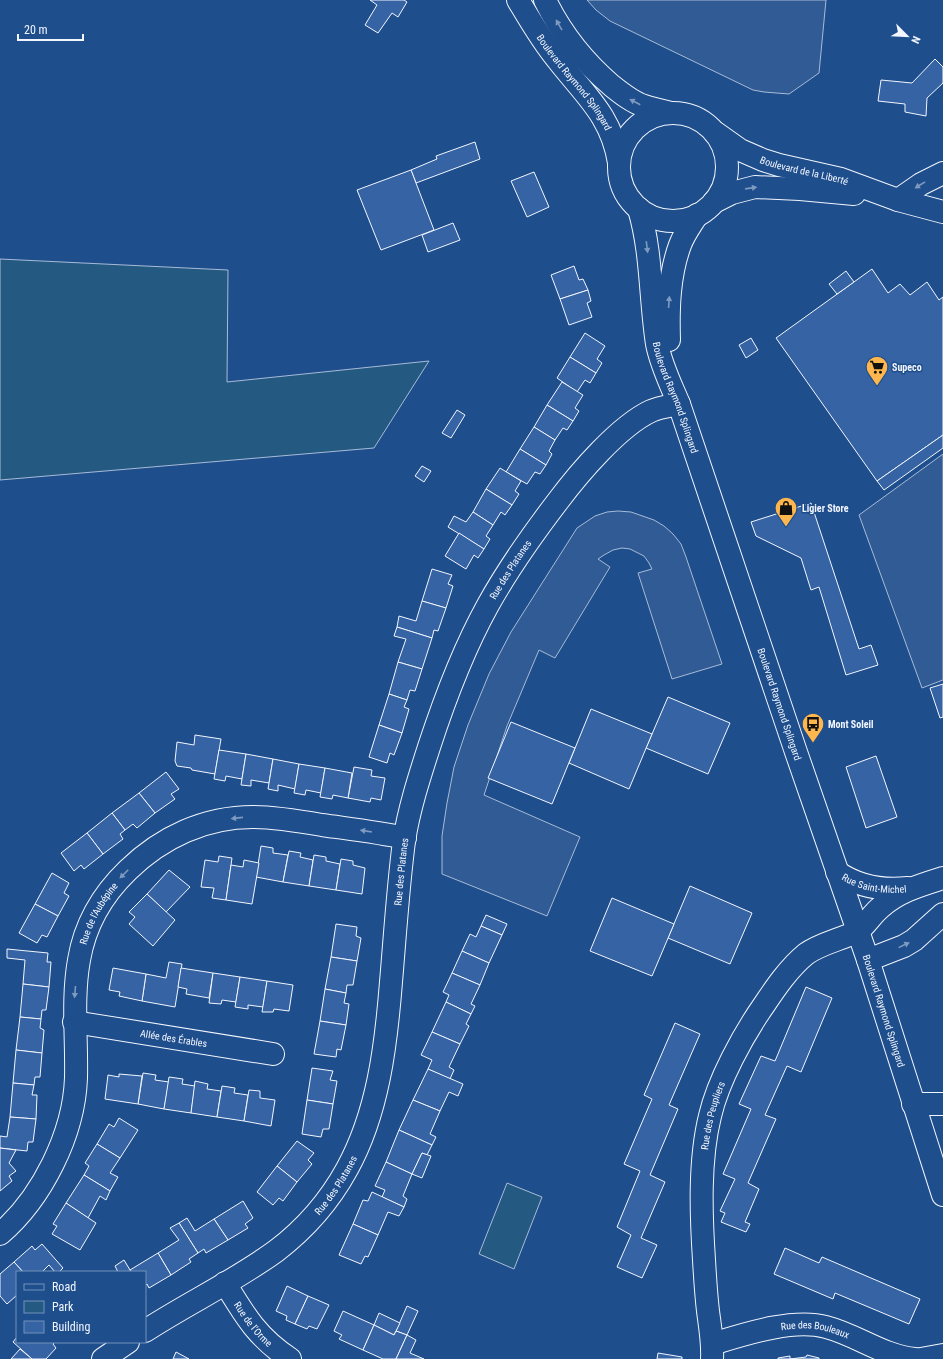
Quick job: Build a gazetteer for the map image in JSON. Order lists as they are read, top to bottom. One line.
{"streets":{"street":["Boulevard Raymond Splingard","Boulevard de la Liberté","Rue des Platanes","Rue Saint-Michel","Rue de l'Aubépine","Allée des Érables","Rue des Peupliers","Rue de l'Orme","Rue des Bouleaux"]},"crossings":[["Boulevard Raymond Splingard","Boulevard de la Liberté"],["Boulevard Raymond Splingard","Rue des Platanes"],["Boulevard Raymond Splingard","Rue Saint-Michel"],["Boulevard Raymond Splingard","Rue des Peupliers"],["Rue des Platanes","Rue de l'Aubépine"],["Rue des Platanes","Rue de l'Orme"],["Rue Saint-Michel","Rue des Peupliers"],["Rue de l'Aubépine","Allée des Érables"],["Rue des Peupliers","Rue des Bouleaux"]],"one_way":["Rue de l'Aubépine"],"places":{"supermarket":["Supeco"],"shop":["Ligier Store"],"bus stop":["Mont Soleil"]},"legend":["Road","Park","Building"],"scale_bar":"20 m","north":"bottom right"}
